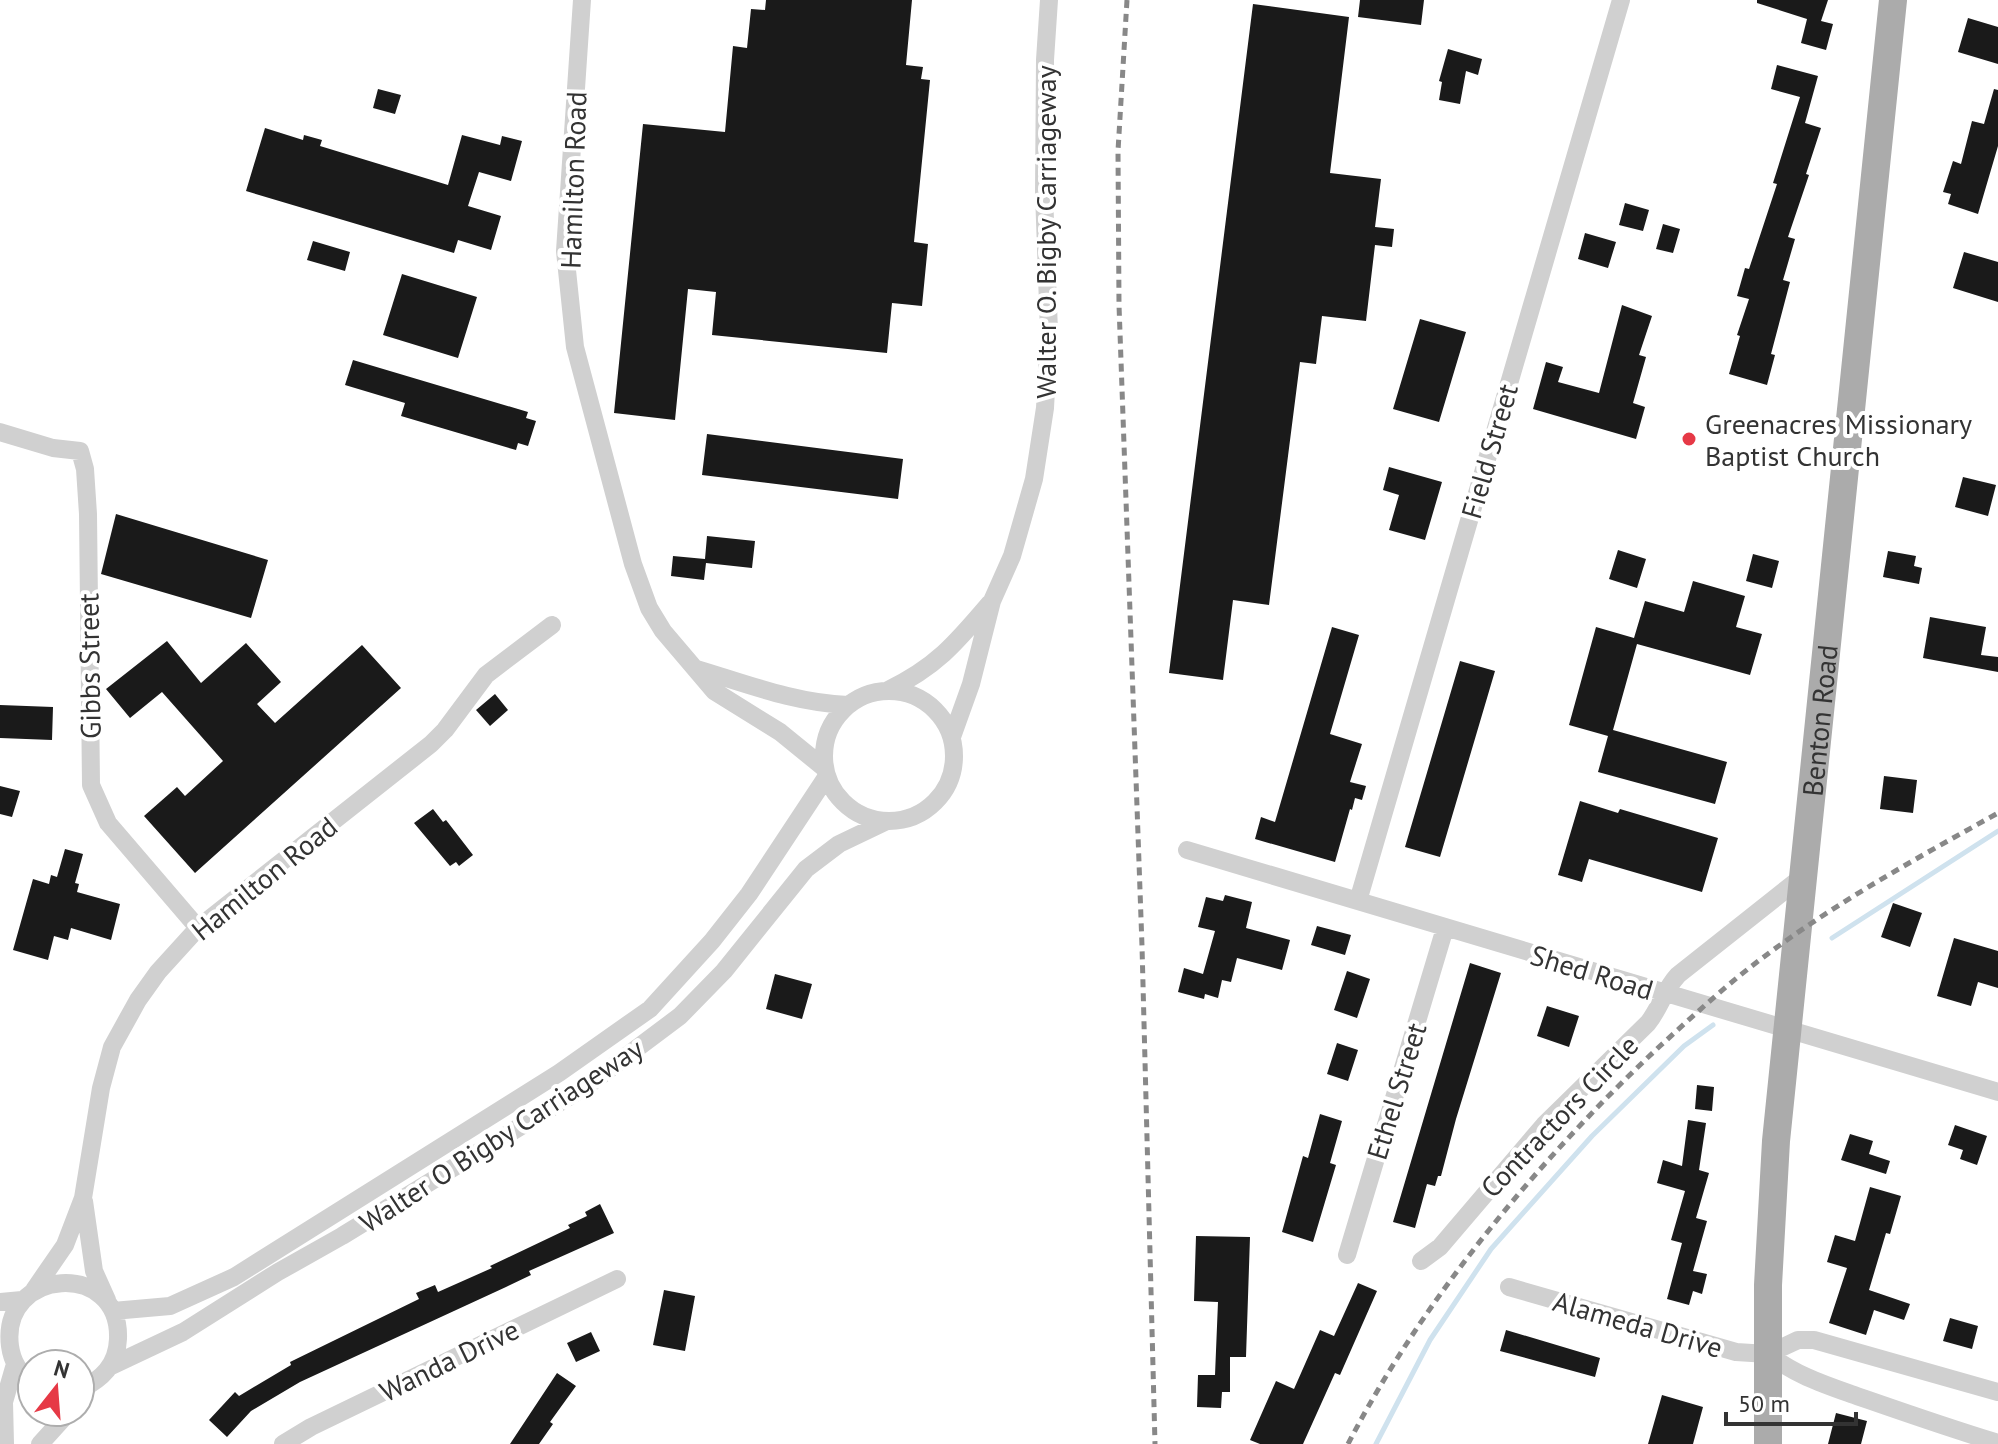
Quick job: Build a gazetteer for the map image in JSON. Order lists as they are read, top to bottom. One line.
{"streets":{"main road":["Benton Road"],"street":["Hamilton Road","Walter O. Bigby Carriageway","Field Street","Gibbs Street","Shed Road","Ethel Street","Contractors Circle","Walter O Bigby Carriageway","Alameda Drive","Wanda Drive"]},"crossings":[["Hamilton Road","Walter O. Bigby Carriageway"],["Hamilton Road","Gibbs Street"],["Hamilton Road","Walter O Bigby Carriageway"],["Walter O. Bigby Carriageway","Walter O Bigby Carriageway"],["Field Street","Shed Road"],["Benton Road","Shed Road"],["Benton Road","Contractors Circle"],["Benton Road","Alameda Drive"],["Shed Road","Ethel Street"],["Shed Road","Contractors Circle"]],"places":["Greenacres Missionary Baptist Church"],"scale_bar":"50 m","north":"top"}
